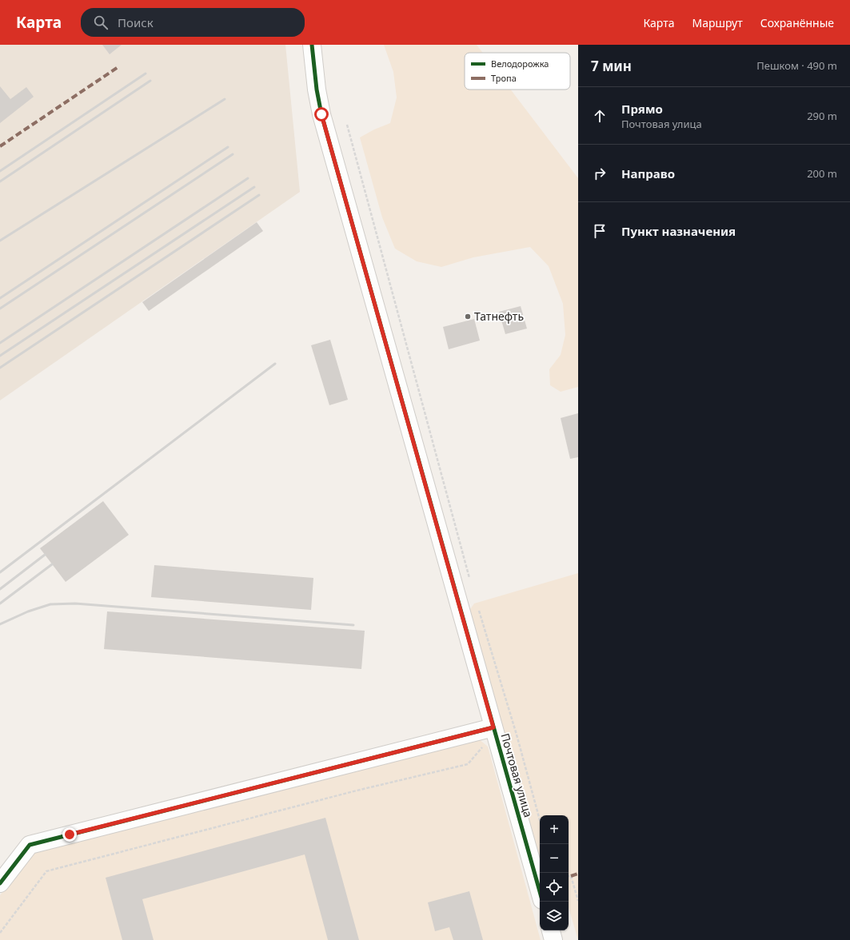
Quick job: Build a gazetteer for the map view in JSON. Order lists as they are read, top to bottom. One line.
{"streets":{"street":["Почтовая улица"]},"places":["Татнефть"],"legend":["Велодорожка","Тропа"],"page":{"header":"Карта","search":"Поиск","nav":["Карта","Маршрут","Сохранённые"],"heading":["7 мин","Пешком · 490 m"],"list":[["Прямо","Почтовая улица","290 m"],["Направо","200 m"],"Пункт назначения"],"map_buttons":["+","−"]}}
